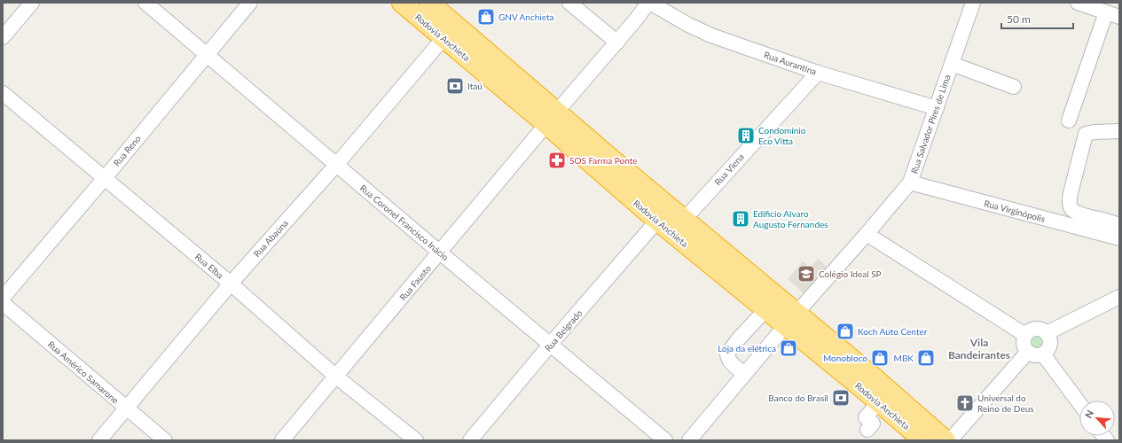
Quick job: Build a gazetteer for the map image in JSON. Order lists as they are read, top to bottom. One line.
{"streets":{"highway":["Rodovia Anchieta"],"street":["Rua Aurantina","Rua Salvador Pires de Lima","Rua Reno","Rua Viena","Rua Virginópolis","Rua Coronel Francisco Inácio","Rua Abaúna","Rua Elba","Rua Fausto","Rua Belgrado","Rua Américo Samarone"]},"crossings":[["Rodovia Anchieta","Rua Salvador Pires de Lima"],["Rodovia Anchieta","Rua Viena"],["Rodovia Anchieta","Rua Abaúna"],["Rodovia Anchieta","Rua Fausto"],["Rodovia Anchieta","Rua Belgrado"],["Rua Aurantina","Rua Salvador Pires de Lima"],["Rua Aurantina","Rua Viena"],["Rua Aurantina","Rua Fausto"],["Rua Salvador Pires de Lima","Rua Virginópolis"],["Rua Reno","Rua Coronel Francisco Inácio"],["Rua Reno","Rua Elba"],["Rua Coronel Francisco Inácio","Rua Abaúna"],["Rua Coronel Francisco Inácio","Rua Fausto"],["Rua Coronel Francisco Inácio","Rua Belgrado"],["Rua Abaúna","Rua Elba"],["Rua Abaúna","Rua Américo Samarone"],["Rua Elba","Rua Fausto"]],"districts":["Vila Bandeirantes"],"places":{"shop":["GNV Anchieta","Koch Auto Center","Loja da elétrica","Monobloco","MBK"],"bank":["Itaú","Banco do Brasil"],"building":["Condomínio Eco Vitta","Edificio Alvaro Augusto Fernandes"],"pharmacy":["SOS Farma Ponte"],"school or university":["Colégio Ideal SP"],"church":["Universal do Reino de Deus"]},"scale_bar":"50 m","north":"top left"}
